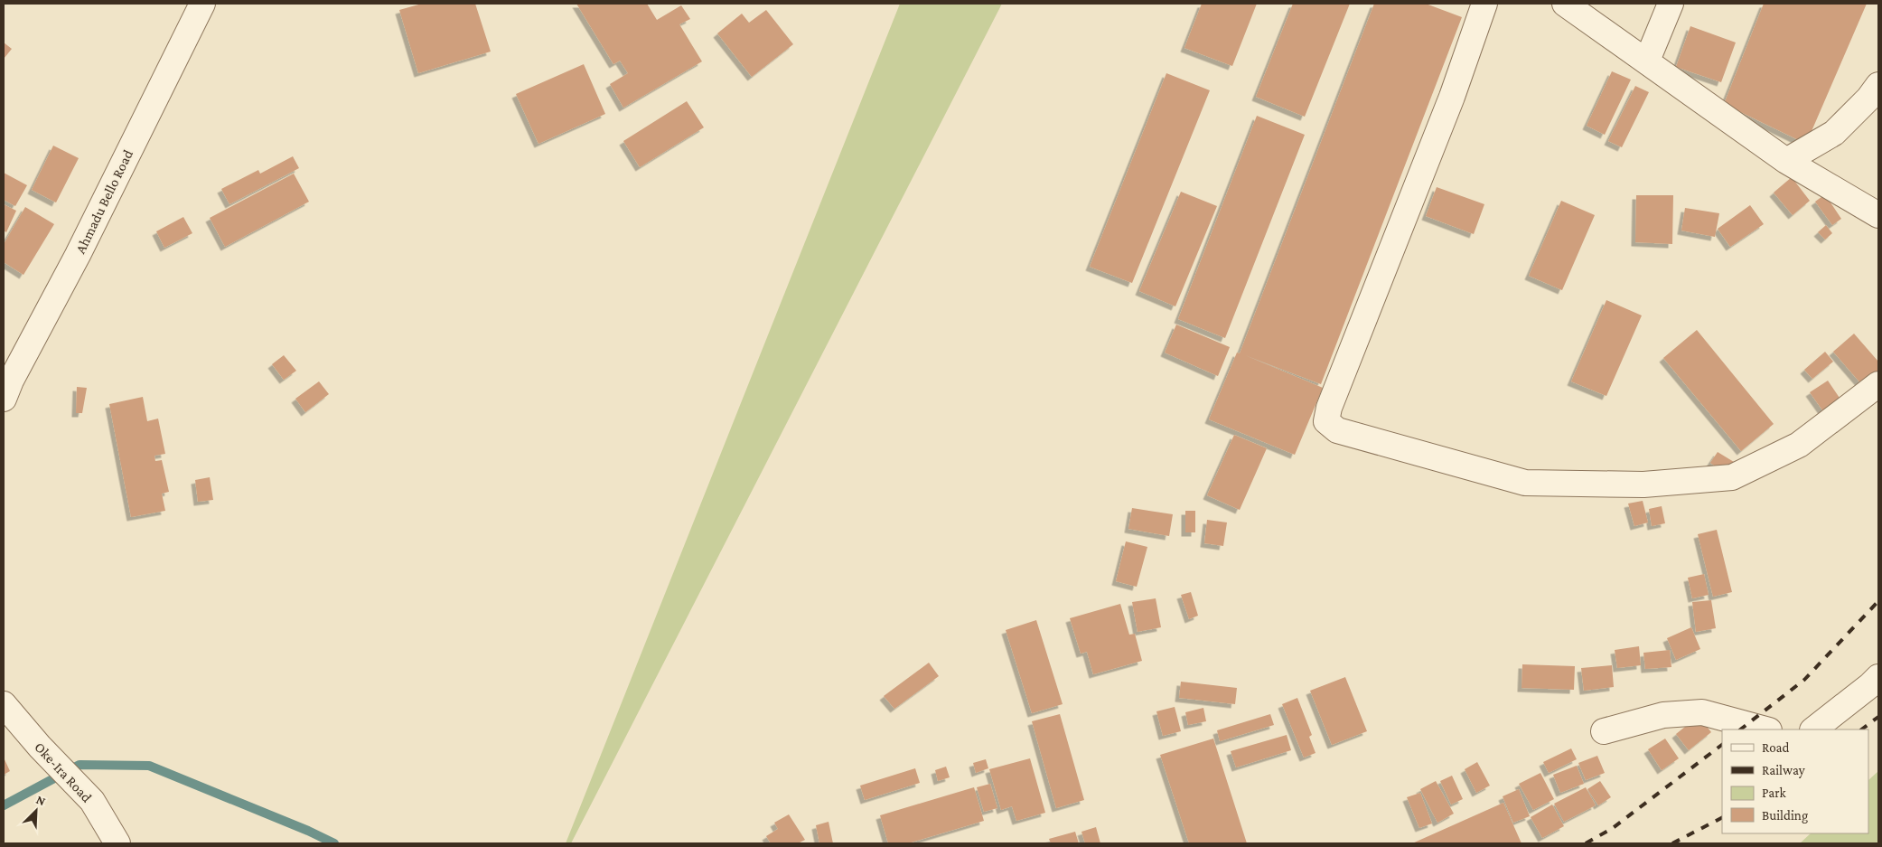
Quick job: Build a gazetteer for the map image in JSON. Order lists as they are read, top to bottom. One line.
{"streets":{"street":["Ahmadu Bello Road","Oke-Ira Road"]},"legend":["Road","Railway","Park","Building"],"north":"top right"}
